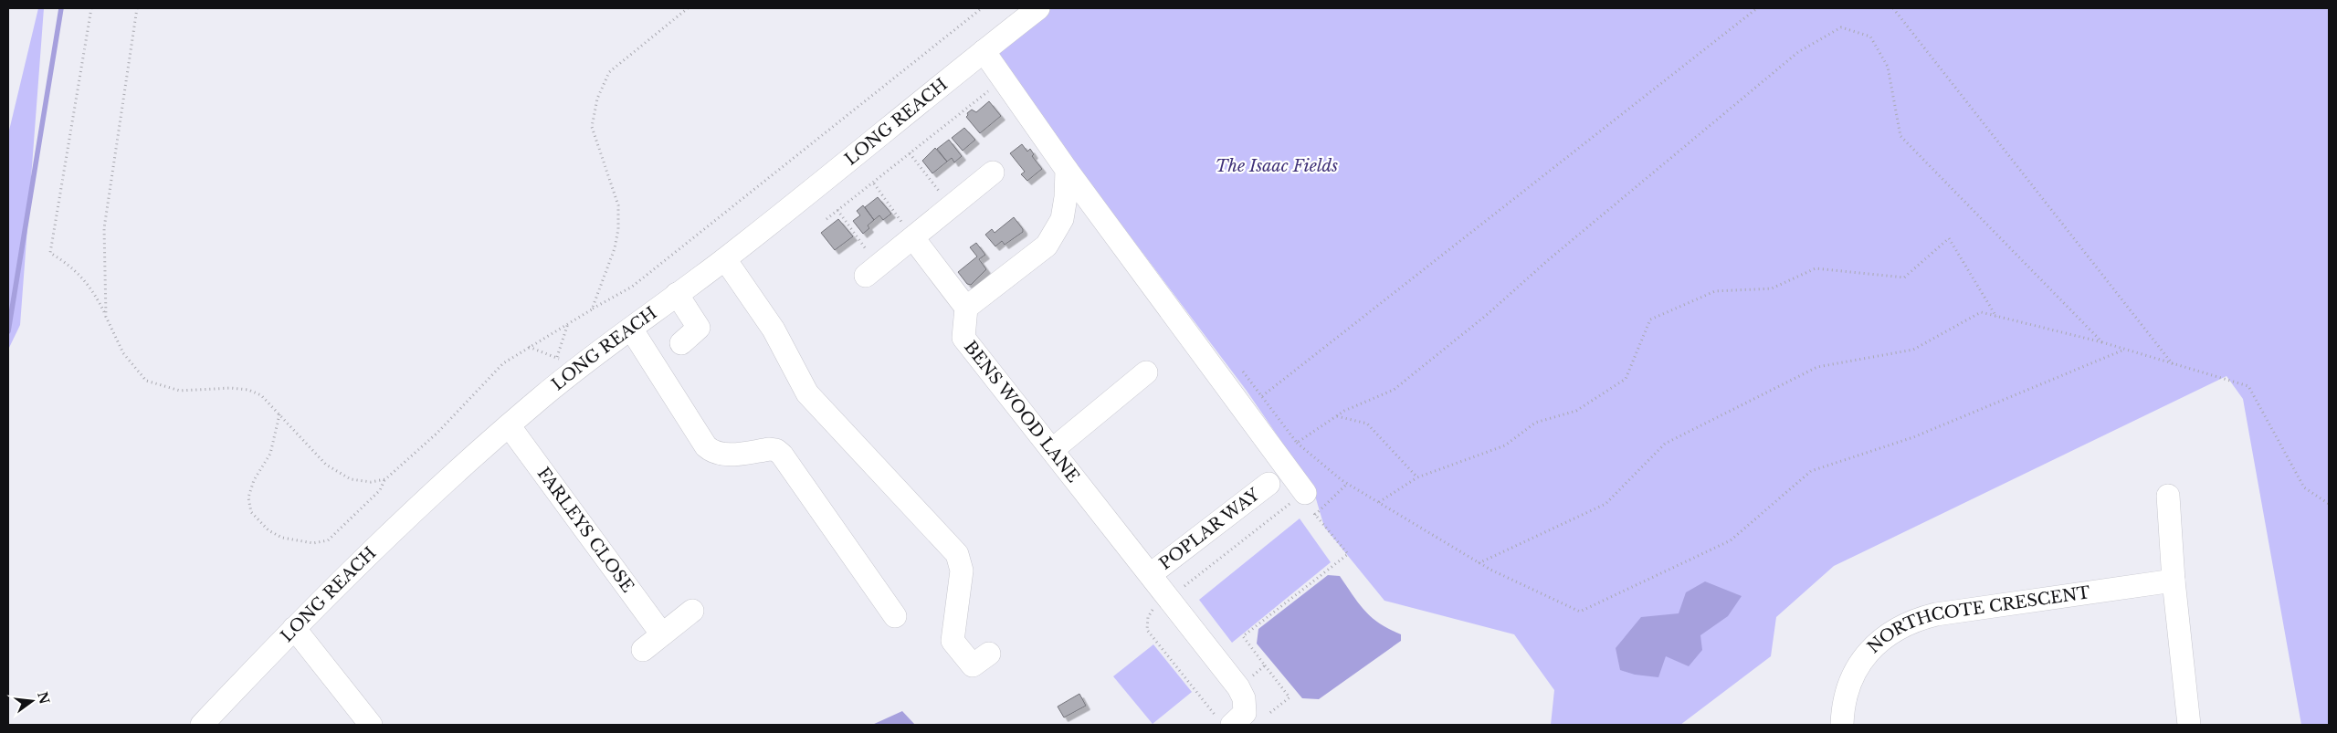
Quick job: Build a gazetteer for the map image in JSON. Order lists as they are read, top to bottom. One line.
{"streets":{"street":["LONG REACH","BENS WOOD LANE","POPLAR WAY","FARLEYS CLOSE","NORTHCOTE CRESCENT"]},"crossings":[["LONG REACH","FARLEYS CLOSE"],["BENS WOOD LANE","POPLAR WAY"]],"parks":["The Isaac Fields"],"north":"right"}
